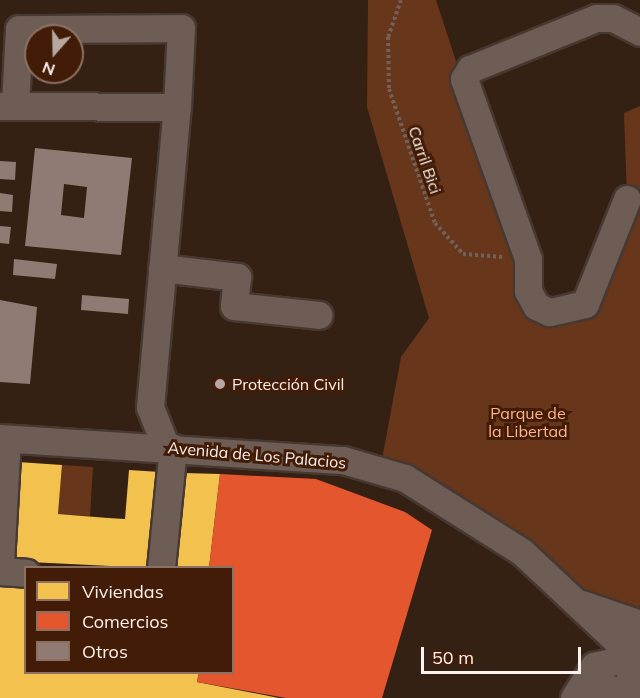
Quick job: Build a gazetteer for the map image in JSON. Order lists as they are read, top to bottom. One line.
{"streets":{"street":["Avenida de Los Palacios"],"path":["Carril Bici"]},"parks":["Parque de la Libertad"],"places":["Protección Civil"],"legend":["Viviendas","Comercios","Otros"],"scale_bar":"50 m","north":"bottom"}
